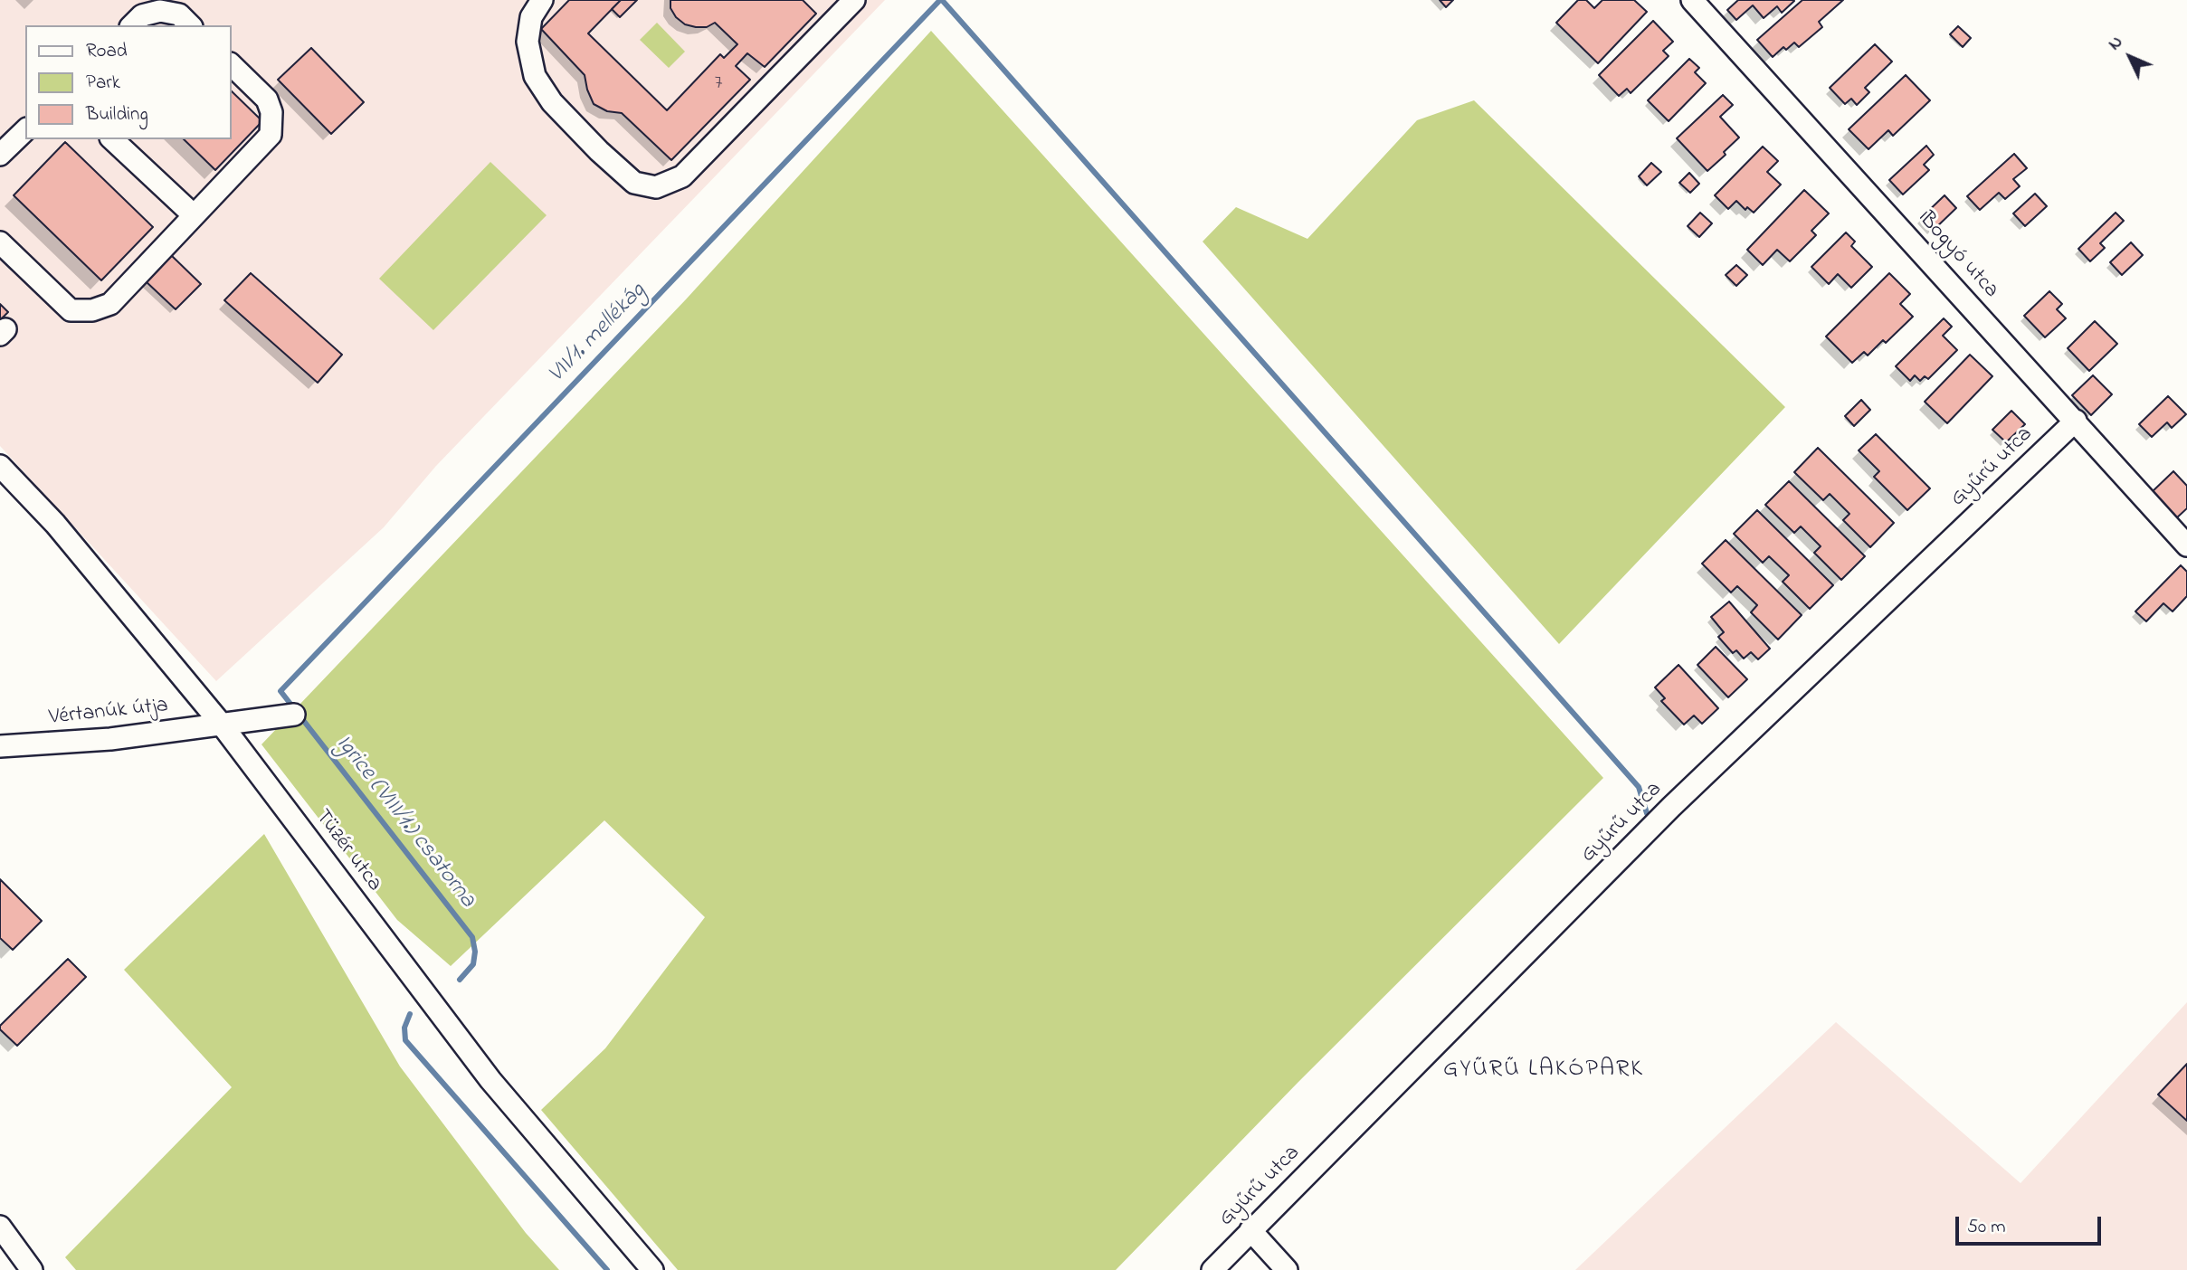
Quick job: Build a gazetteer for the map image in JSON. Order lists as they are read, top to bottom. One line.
{"streets":{"street":["Bogyó utca","Gyűrű utca","Vértanúk útja","Tüzér utca"]},"crossings":[["Bogyó utca","Gyűrű utca"],["Vértanúk útja","Tüzér utca"]],"districts":["GYŰRŰ LAKÓPARK"],"water":["VII/1. mellékág","Igrice (VIII/1.) csatorna"],"house_numbers":["7"],"legend":["Road","Park","Building"],"scale_bar":"50 m","north":"top left"}
